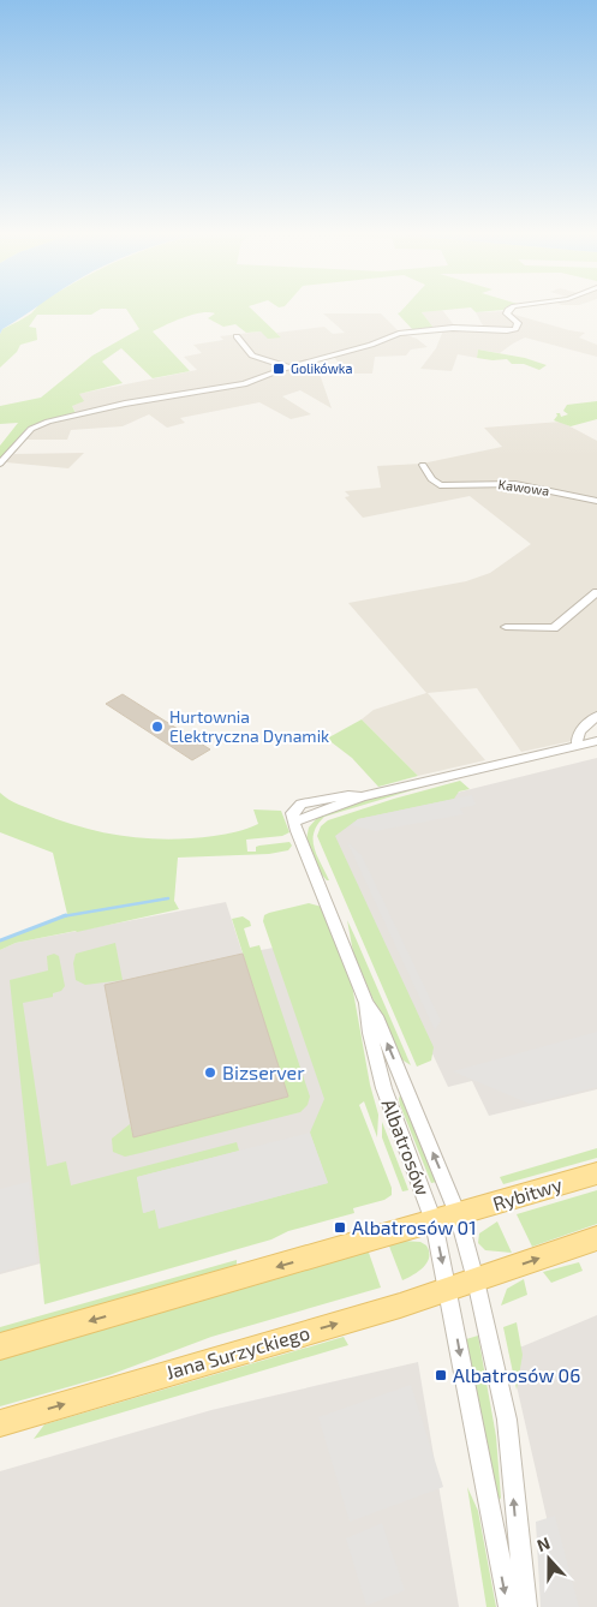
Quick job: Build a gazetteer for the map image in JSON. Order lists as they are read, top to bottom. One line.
{"streets":{"main road":["Rybitwy","Jana Surzyckiego"],"street":["Kawowa","Albatrosów"]},"crossings":[["Albatrosów","Rybitwy"],["Albatrosów","Jana Surzyckiego"]],"places":{"transit":["Golikówka","Albatrosów 01","Albatrosów 06"],"other":["Hurtownia Elektryczna Dynamik","Bizserver"]},"north":"top"}
